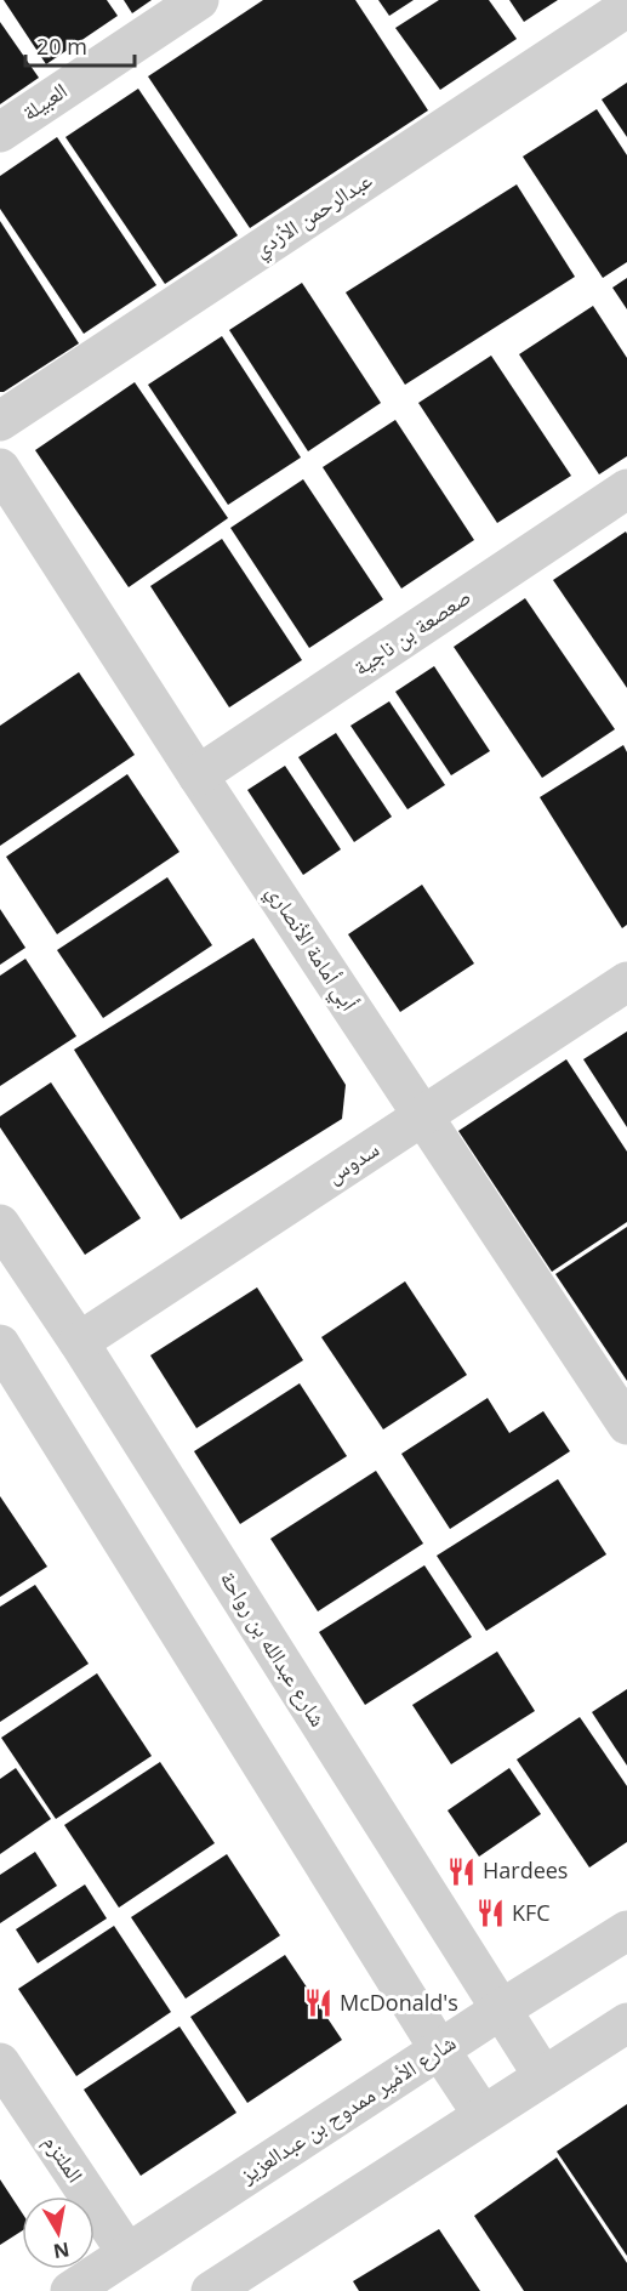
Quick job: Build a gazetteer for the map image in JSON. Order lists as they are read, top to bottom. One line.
{"streets":{"street":["العبيلة","عبدالرحمن الأزدي","صعصعة بن ناجية","أبي أمامة الأنصاري","سدوس","شارع عبدالله بن رواحة","شارع الأمير ممدوح بن عبدالعزيز","الملتزم"]},"crossings":[["صعصعة بن ناجية","أبي أمامة الأنصاري"],["أبي أمامة الأنصاري","سدوس"],["سدوس","شارع عبدالله بن رواحة"],["شارع عبدالله بن رواحة","شارع الأمير ممدوح بن عبدالعزيز"],["شارع الأمير ممدوح بن عبدالعزيز","الملتزم"]],"places":{"restaurant":["Hardees","KFC","McDonald's"]},"scale_bar":"20 m","north":"bottom"}
